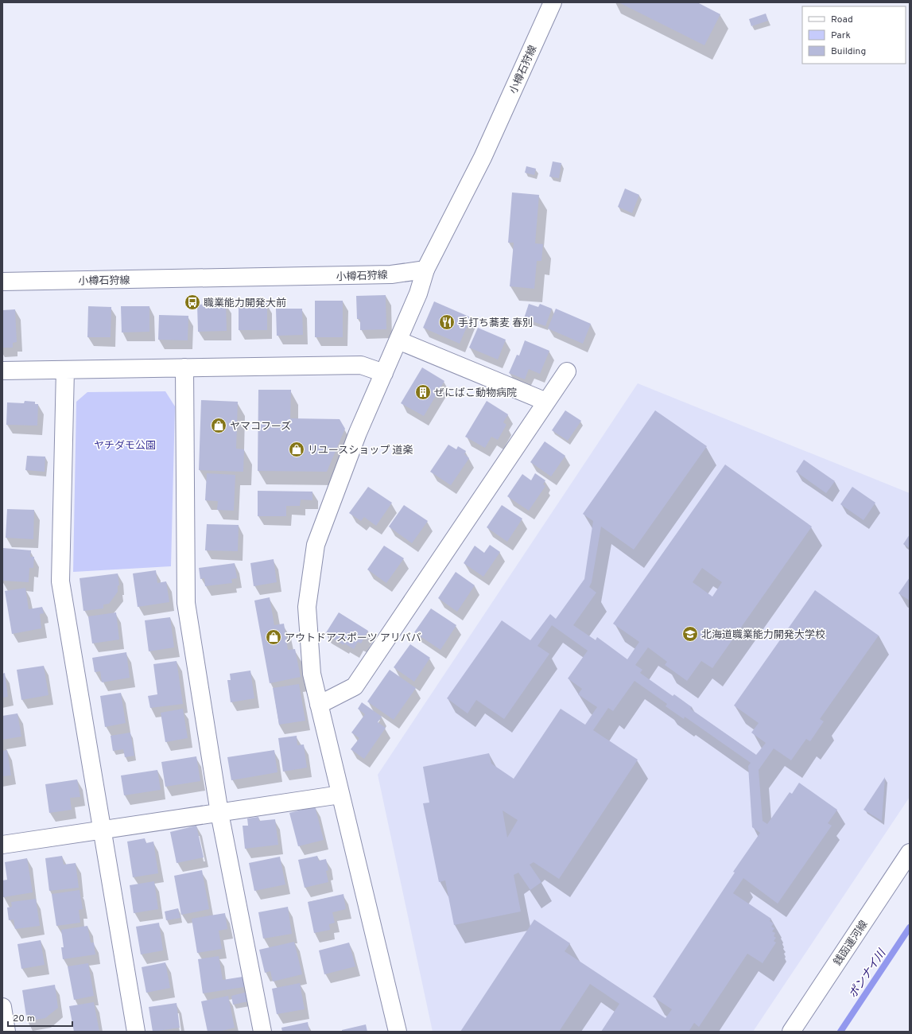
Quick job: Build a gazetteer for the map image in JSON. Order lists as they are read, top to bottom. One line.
{"streets":{"street":["小樽石狩線","銭函運河線"]},"water":["ポンナイ川"],"parks":["ヤチダモ公園"],"places":{"bus stop":["職業能力開発大前"],"restaurant":["手打ち蕎麦 春別"],"building":["ぜにばこ動物病院"],"shop":["ヤマコフーズ","リユースショップ 道楽","アウトドアスポーツ アリババ"],"school or university":["北海道職業能力開発大学校"]},"legend":["Road","Park","Building"],"scale_bar":"20 m"}
